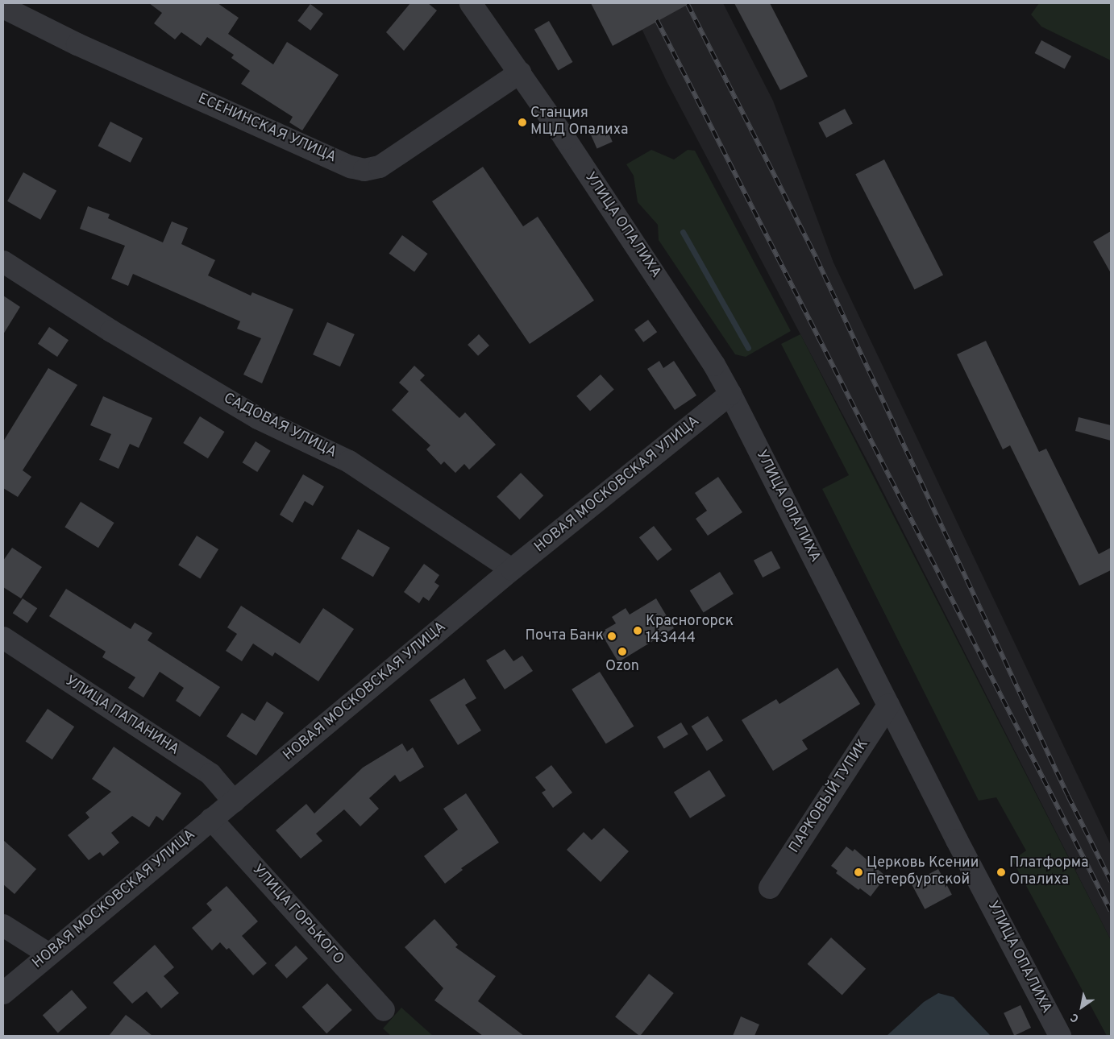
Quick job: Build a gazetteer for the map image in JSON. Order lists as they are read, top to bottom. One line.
{"streets":{"street":["ЕСЕНИНСКАЯ УЛИЦА","УЛИЦА ОПАЛИХА","САДОВАЯ УЛИЦА","НОВАЯ МОСКОВСКАЯ УЛИЦА","УЛИЦА ПАПАНИНА","ПАРКОВЫЙ ТУПИК","УЛИЦА ГОРЬКОГО"]},"crossings":[["ЕСЕНИНСКАЯ УЛИЦА","УЛИЦА ОПАЛИХА"],["УЛИЦА ОПАЛИХА","НОВАЯ МОСКОВСКАЯ УЛИЦА"],["УЛИЦА ОПАЛИХА","ПАРКОВЫЙ ТУПИК"],["САДОВАЯ УЛИЦА","НОВАЯ МОСКОВСКАЯ УЛИЦА"],["НОВАЯ МОСКОВСКАЯ УЛИЦА","УЛИЦА ПАПАНИНА"],["НОВАЯ МОСКОВСКАЯ УЛИЦА","УЛИЦА ГОРЬКОГО"]],"places":["Станция МЦД Опалиха","Красногорск 143444","Почта Банк","Ozon","Церковь Ксении Петербургской","Платформа Опалиха"],"north":"bottom left"}
